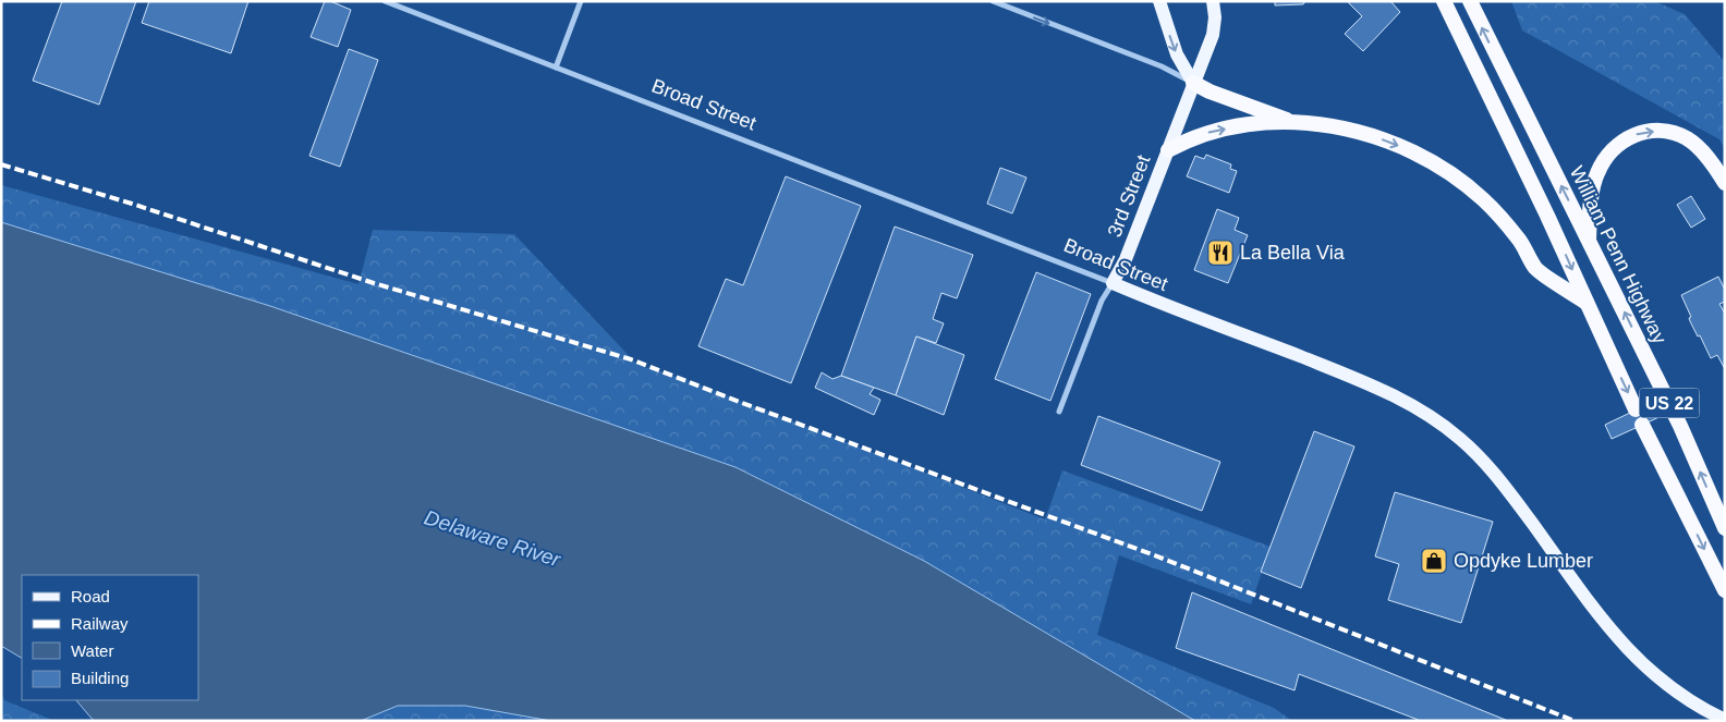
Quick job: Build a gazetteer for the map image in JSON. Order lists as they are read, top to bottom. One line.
{"streets":{"highway":["William Penn Highway","US 22"],"main road":["Broad Street","3rd Street"]},"crossings":[["Broad Street","3rd Street"]],"water":["Delaware River"],"places":{"restaurant":["La Bella Via"],"shop":["Opdyke Lumber"]},"legend":["Road","Railway","Water","Building"]}
